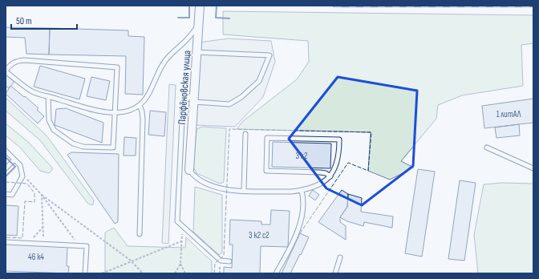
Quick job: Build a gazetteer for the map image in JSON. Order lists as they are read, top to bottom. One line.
{"streets":{"street":["Парфёновская улица"]},"house_numbers":["1 литАЛ","3 к2","3 к2 с2","46 к4"],"scale_bar":"50 m"}
